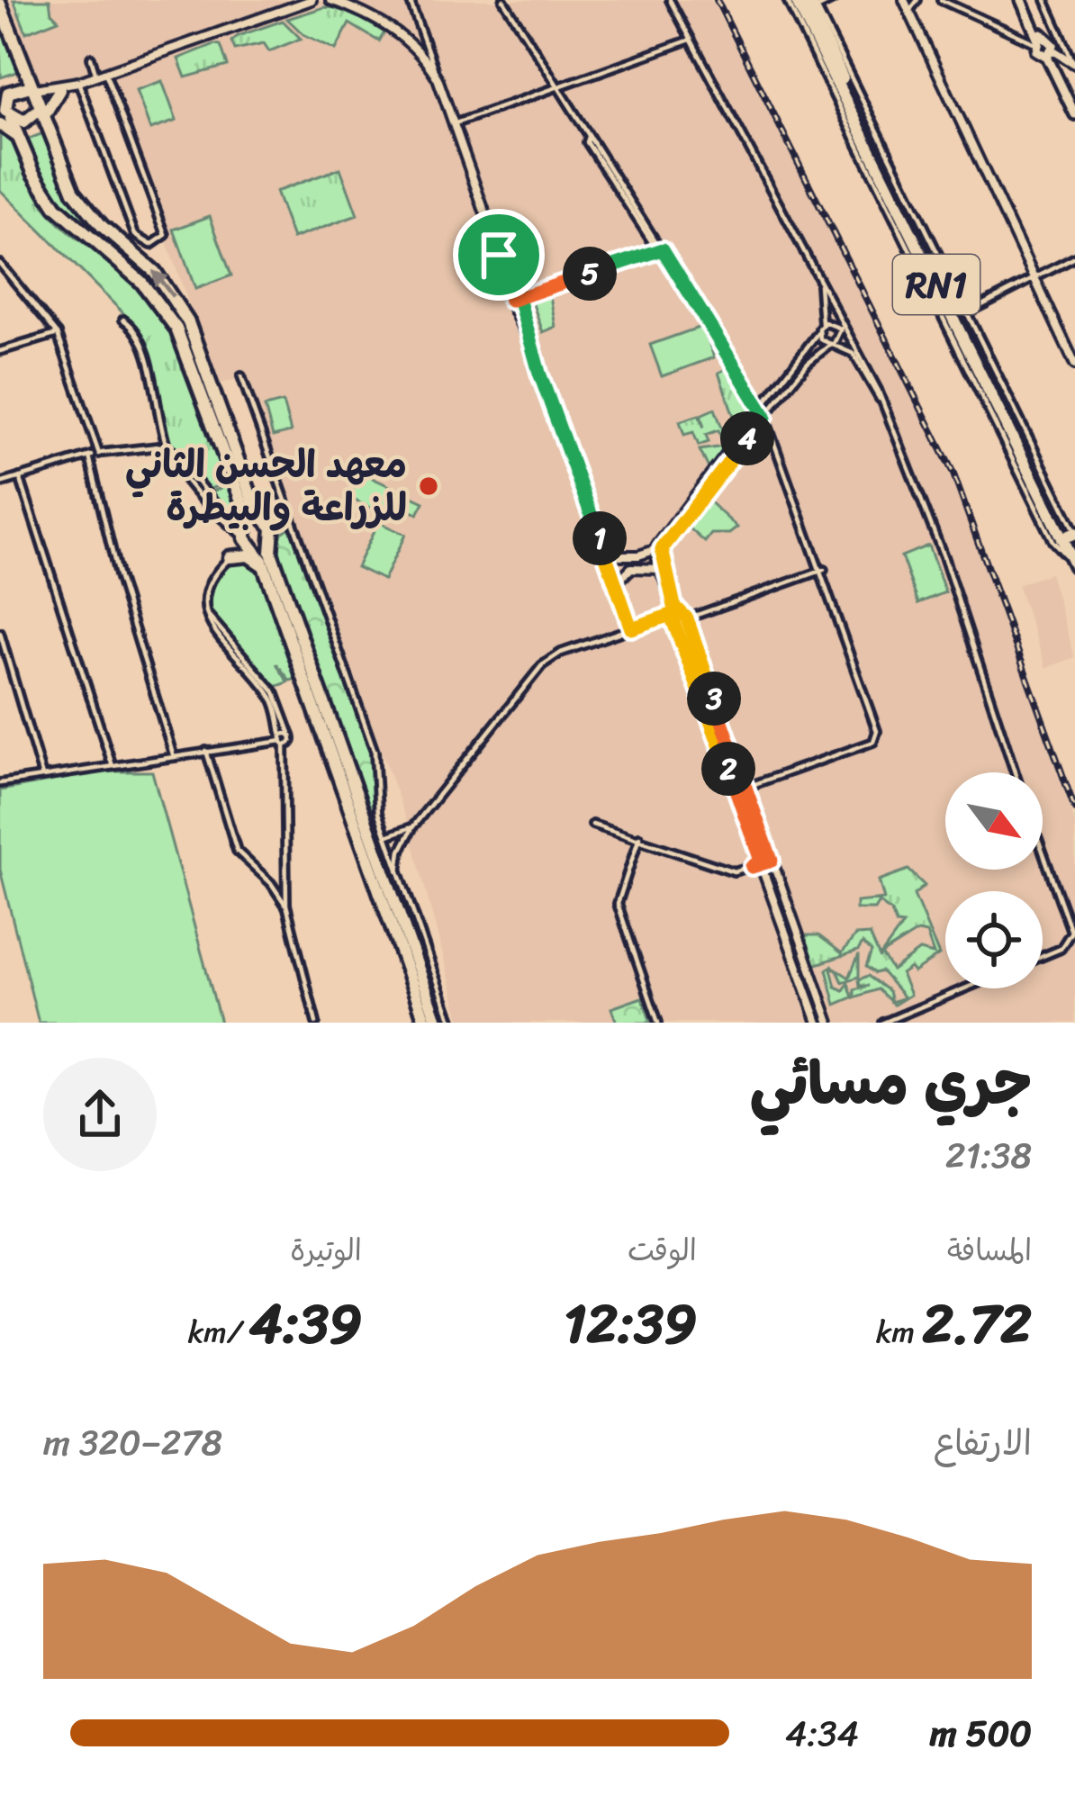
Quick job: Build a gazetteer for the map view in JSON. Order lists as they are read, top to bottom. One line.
{"streets":{"main road":["RN1"]},"places":["معهد الحسن الثاني للزراعة والبيطرة"],"north":"bottom right","page":{"pins":["5","4","1","3","2"],"heading":["جري مسائي","21:38"],"stats":[["المسافة","2.72 km"],["الوقت","12:39"],["الوتيرة","4:39 /km"]],"chart":["الارتفاع","278–320 m"],"list":[{"name":"500 m","note":"4:34"}]}}
